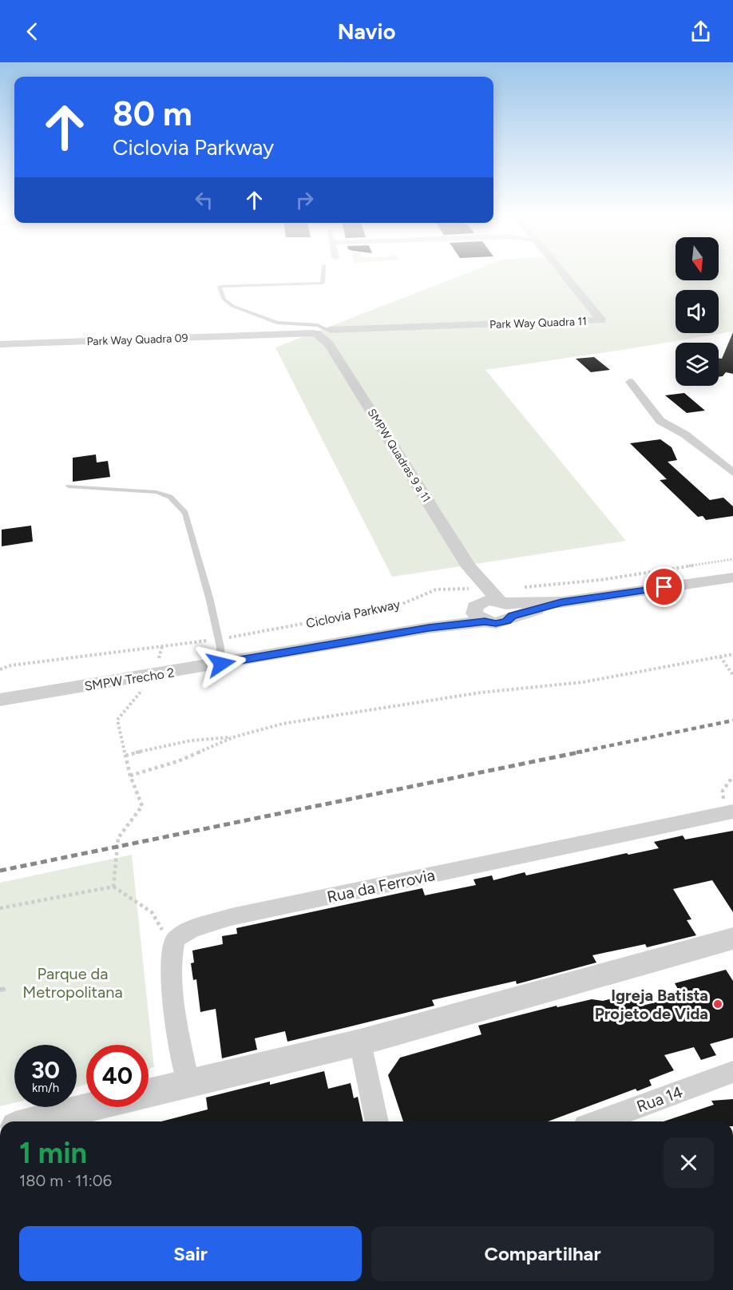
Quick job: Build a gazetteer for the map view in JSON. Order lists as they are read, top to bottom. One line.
{"streets":{"street":["Park Way Quadra 11","Park Way Quadra 09","SMPW Quadras 9 a 11","SMPW Trecho 2","Rua da Ferrovia","Rua 14"],"path":["Ciclovia Parkway"]},"crossings":[["Park Way Quadra 11","Park Way Quadra 09"],["Park Way Quadra 11","SMPW Quadras 9 a 11"],["Park Way Quadra 09","SMPW Quadras 9 a 11"],["SMPW Quadras 9 a 11","Ciclovia Parkway"],["SMPW Quadras 9 a 11","SMPW Trecho 2"],["Ciclovia Parkway","SMPW Trecho 2"]],"parks":["Parque da Metropolitana"],"places":["Igreja Batista Projeto de Vida"],"north":"bottom","page":{"header":"Navio","turn":["80 m","Ciclovia Parkway"],"speed":"30 km/h","limit":"40","heading":["1 min","180 m · 11:06"],"buttons":["Sair","Compartilhar"]}}
